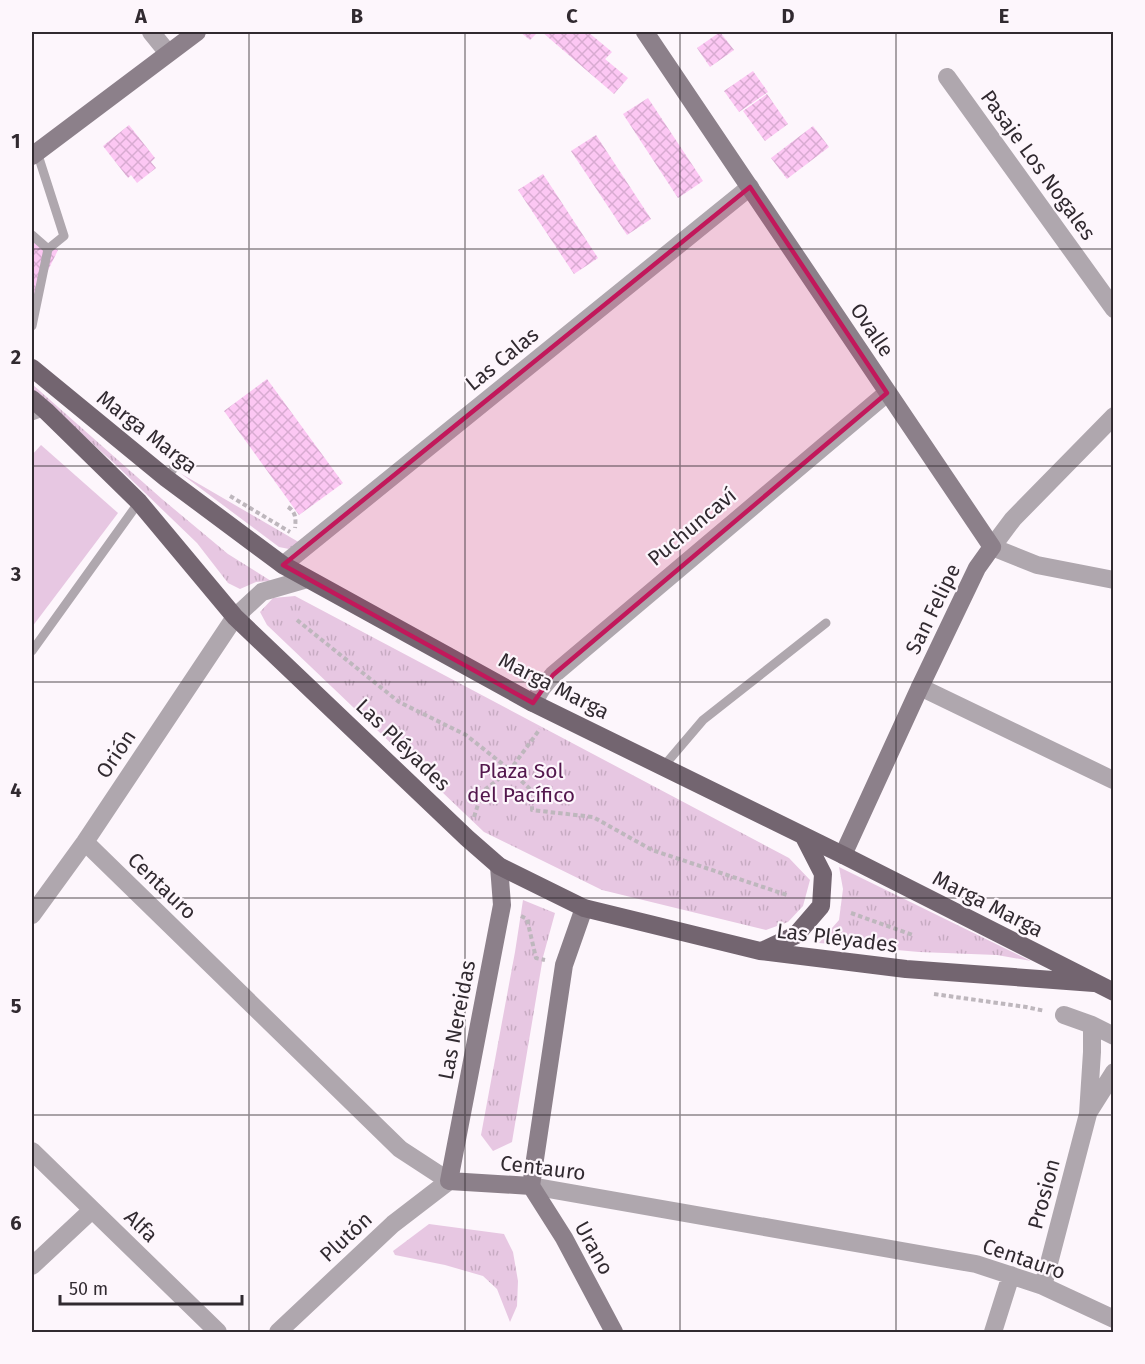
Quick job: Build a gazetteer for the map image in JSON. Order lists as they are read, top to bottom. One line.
{"streets":{"main road":["Marga Marga","Las Pléyades"],"street":["Pasaje Los Nogales","Ovalle","Las Calas","Puchuncaví","San Felipe","Orión","Centauro","Las Nereidas","Prosion","Alfa","Plutón","Urano"]},"crossings":[["Ovalle","Las Calas"],["Ovalle","Puchuncaví"],["Ovalle","San Felipe"],["Las Calas","Marga Marga"],["Marga Marga","Puchuncaví"],["Marga Marga","San Felipe"],["Marga Marga","Las Pléyades"],["Marga Marga","Orión"],["Las Pléyades","Orión"],["Las Pléyades","Las Nereidas"],["Orión","Centauro"],["Centauro","Las Nereidas"],["Centauro","Prosion"],["Centauro","Plutón"],["Centauro","Urano"],["Las Nereidas","Plutón"]],"parks":["Plaza Sol del Pacífico"],"scale_bar":"50 m","grid":{"columns":["A","B","C","D","E"],"rows":["1","2","3","4","5","6"]}}
